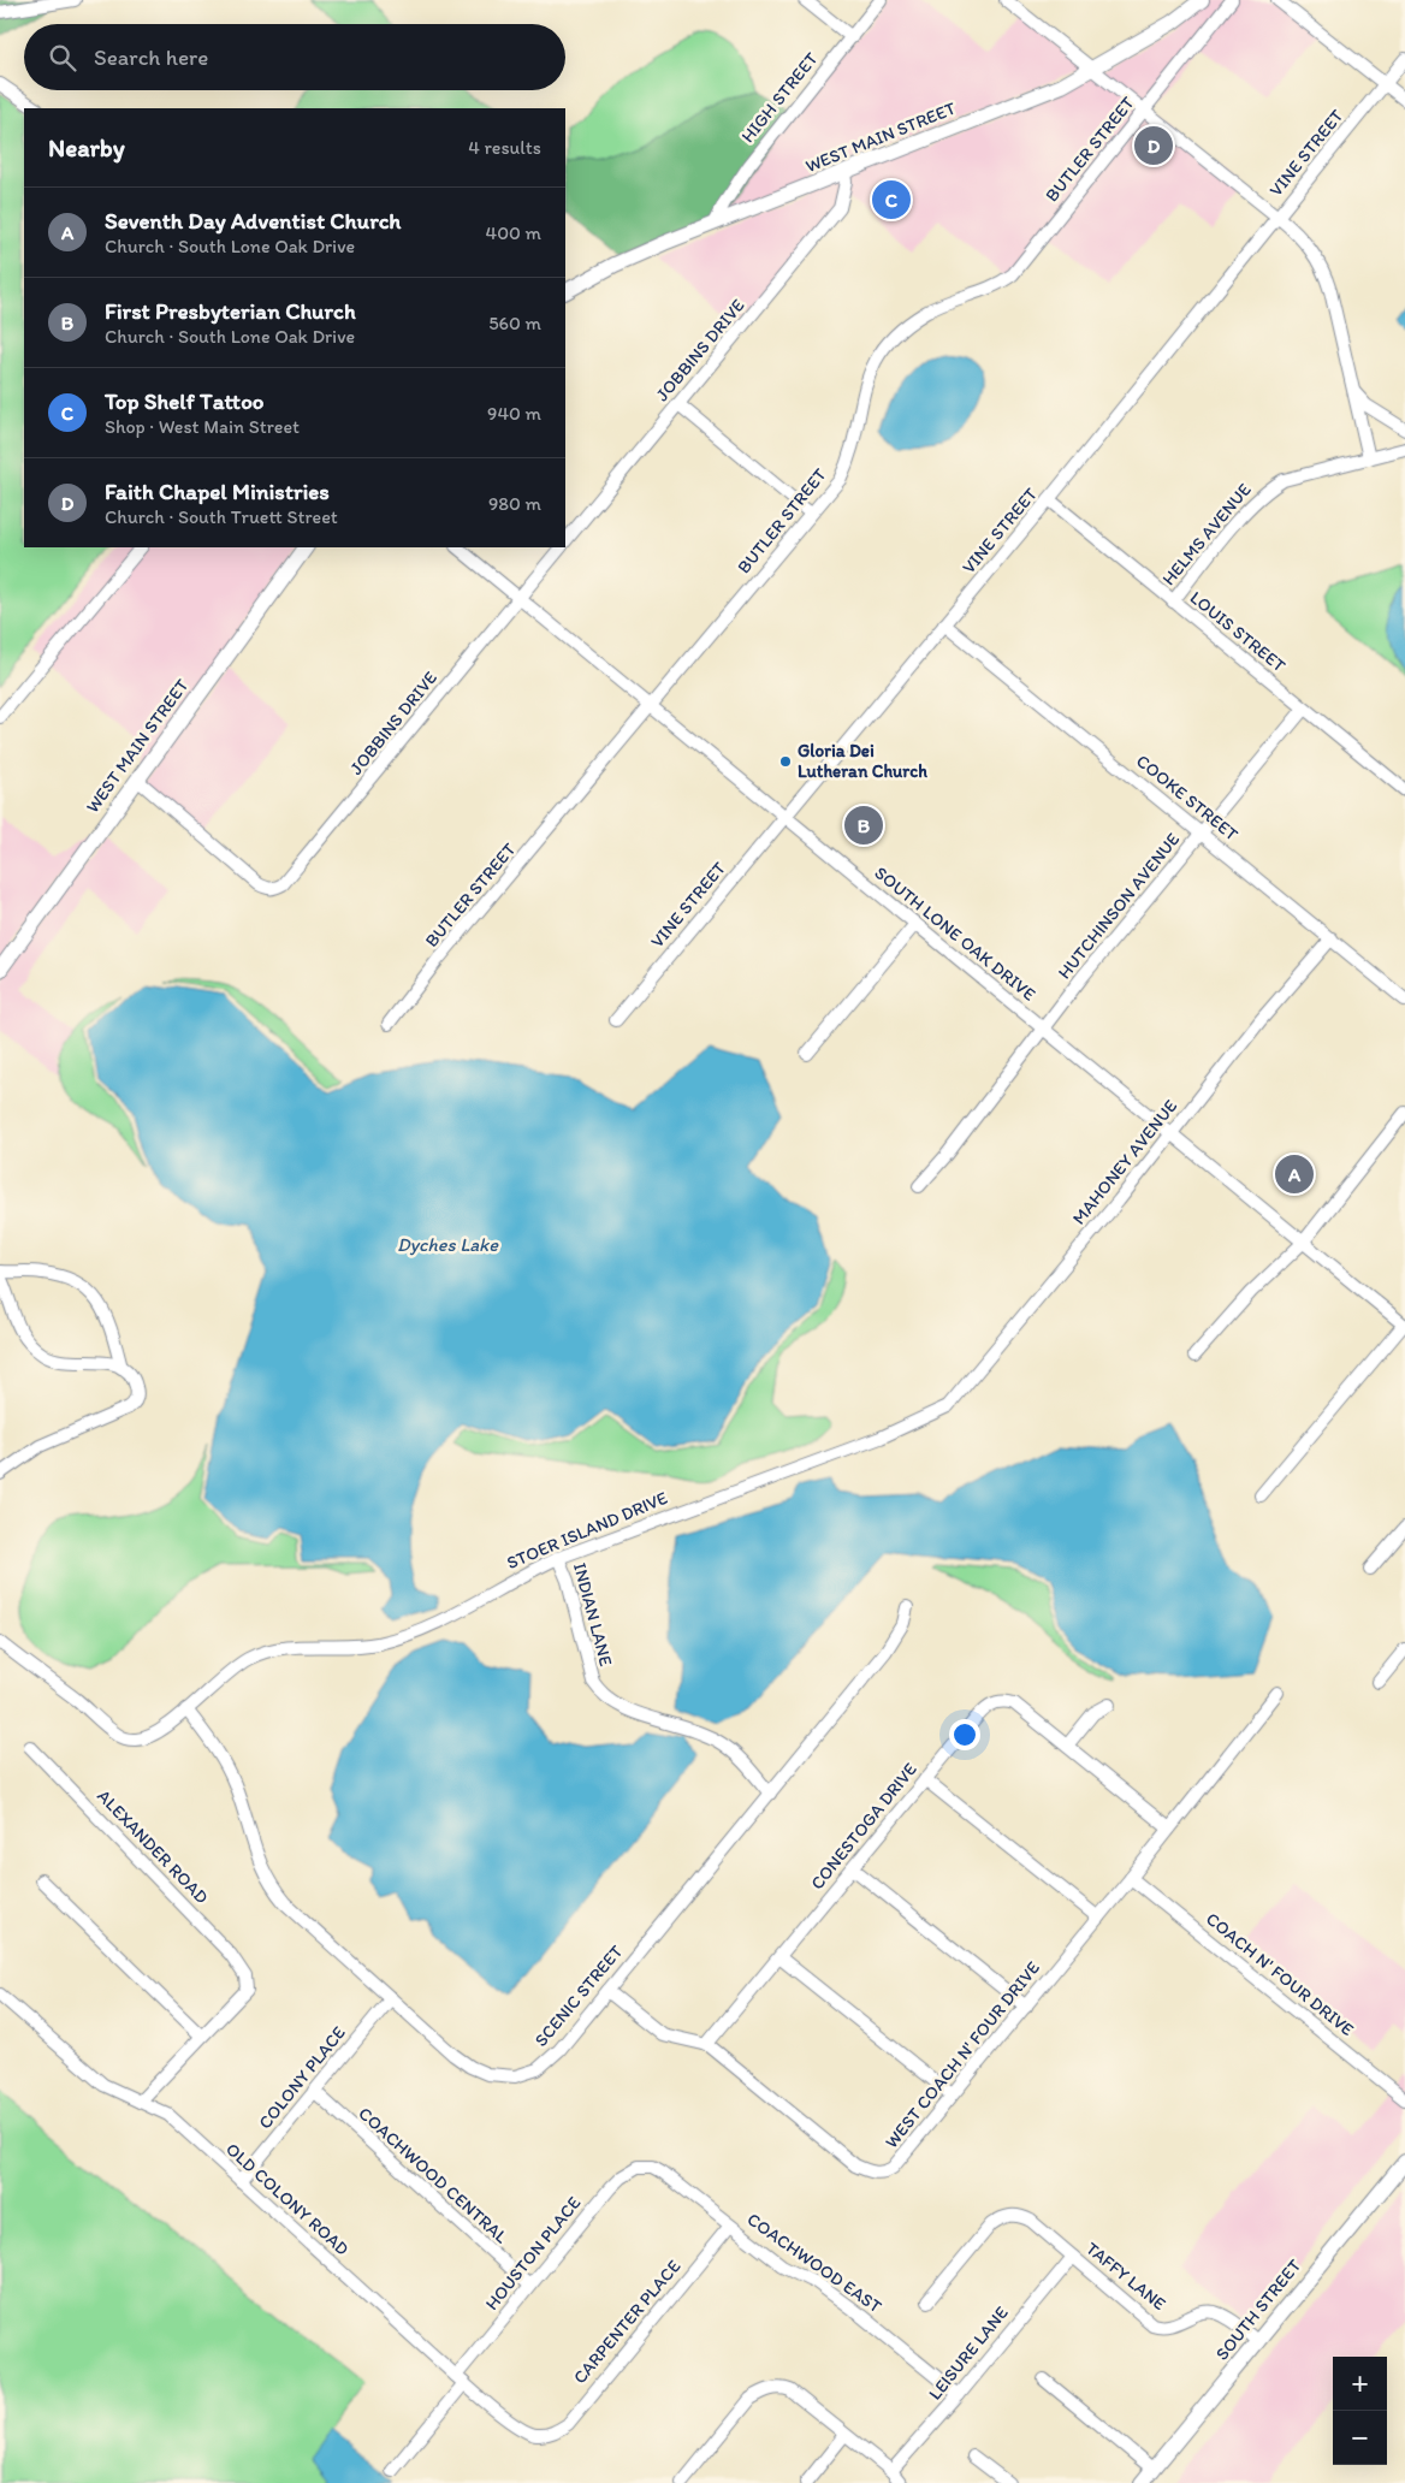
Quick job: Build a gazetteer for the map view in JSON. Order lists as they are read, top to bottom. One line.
{"streets":{"main road":["WEST MAIN STREET","SOUTH STREET"],"street":["HIGH STREET","BUTLER STREET","VINE STREET","JOBBINS DRIVE","HELMS AVENUE","LOUIS STREET","COOKE STREET","HUTCHINSON AVENUE","SOUTH LONE OAK DRIVE","MAHONEY AVENUE","STOER ISLAND DRIVE","INDIAN LANE","CONESTOGA DRIVE","ALEXANDER ROAD","COACH N' FOUR DRIVE","SCENIC STREET","WEST COACH N' FOUR DRIVE","COLONY PLACE","COACHWOOD CENTRAL","OLD COLONY ROAD","HOUSTON PLACE","COACHWOOD EAST","TAFFY LANE","CARPENTER PLACE","LEISURE LANE"]},"crossings":[["HIGH STREET","WEST MAIN STREET"],["WEST MAIN STREET","JOBBINS DRIVE"],["BUTLER STREET","SOUTH LONE OAK DRIVE"],["VINE STREET","LOUIS STREET"],["VINE STREET","COOKE STREET"],["VINE STREET","SOUTH LONE OAK DRIVE"],["JOBBINS DRIVE","SOUTH LONE OAK DRIVE"],["HELMS AVENUE","LOUIS STREET"],["LOUIS STREET","HUTCHINSON AVENUE"],["COOKE STREET","HUTCHINSON AVENUE"],["COOKE STREET","MAHONEY AVENUE"],["HUTCHINSON AVENUE","SOUTH LONE OAK DRIVE"],["SOUTH LONE OAK DRIVE","MAHONEY AVENUE"],["MAHONEY AVENUE","STOER ISLAND DRIVE"],["STOER ISLAND DRIVE","INDIAN LANE"],["STOER ISLAND DRIVE","SCENIC STREET"],["INDIAN LANE","SCENIC STREET"],["CONESTOGA DRIVE","WEST COACH N' FOUR DRIVE"],["COACH N' FOUR DRIVE","WEST COACH N' FOUR DRIVE"],["SCENIC STREET","WEST COACH N' FOUR DRIVE"],["SCENIC STREET","COLONY PLACE"],["COLONY PLACE","COACHWOOD CENTRAL"],["COLONY PLACE","OLD COLONY ROAD"],["COACHWOOD CENTRAL","HOUSTON PLACE"],["OLD COLONY ROAD","HOUSTON PLACE"],["OLD COLONY ROAD","CARPENTER PLACE"],["HOUSTON PLACE","COACHWOOD EAST"],["COACHWOOD EAST","CARPENTER PLACE"],["COACHWOOD EAST","LEISURE LANE"],["TAFFY LANE","SOUTH STREET"],["TAFFY LANE","LEISURE LANE"]],"water":["Dyches Lake"],"places":["Gloria Dei Lutheran Church"],"page":{"search":"Search here","heading":["Nearby","4 results"],"pins":["D","C","B","A"],"list":[{"mark":"A","name":"Seventh Day Adventist Church","note":"Church · South Lone Oak Drive","value":"400 m"},{"mark":"B","name":"First Presbyterian Church","note":"Church · South Lone Oak Drive","value":"560 m"},{"mark":"C","name":"Top Shelf Tattoo","note":"Shop · West Main Street","value":"940 m"},{"mark":"D","name":"Faith Chapel Ministries","note":"Church · South Truett Street","value":"980 m"}],"map_buttons":["+","−"]}}
